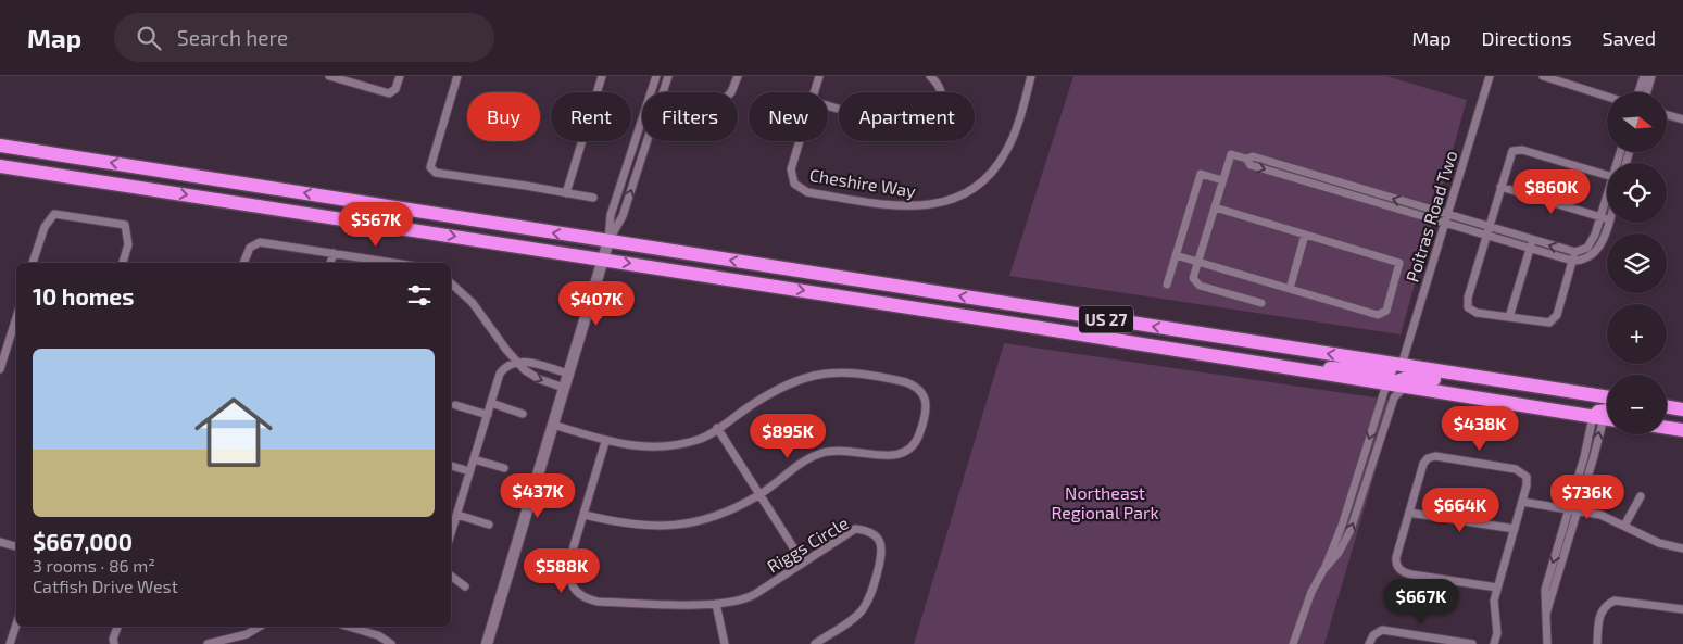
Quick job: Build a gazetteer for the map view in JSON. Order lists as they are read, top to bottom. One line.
{"streets":{"highway":["US 27"],"street":["Cheshire Way","Poitras Road Two","Riggs Circle"]},"crossings":[["Poitras Road Two","US 27"]],"parks":["Northeast Regional Park"],"north":"right","page":{"header":"Map","search":"Search here","nav":["Map","Directions","Saved"],"map_buttons":["+","−"],"chip":["Buy","Rent","Filters","New","Apartment"],"price":["$860K","$567K","$407K","$438K","$895K","$437K","$736K","$664K","$588K","$667K"],"heading":"10 homes","list":[{"name":"$667,000","note":"3 rooms · 86 m² · Catfish Drive West"}]}}
